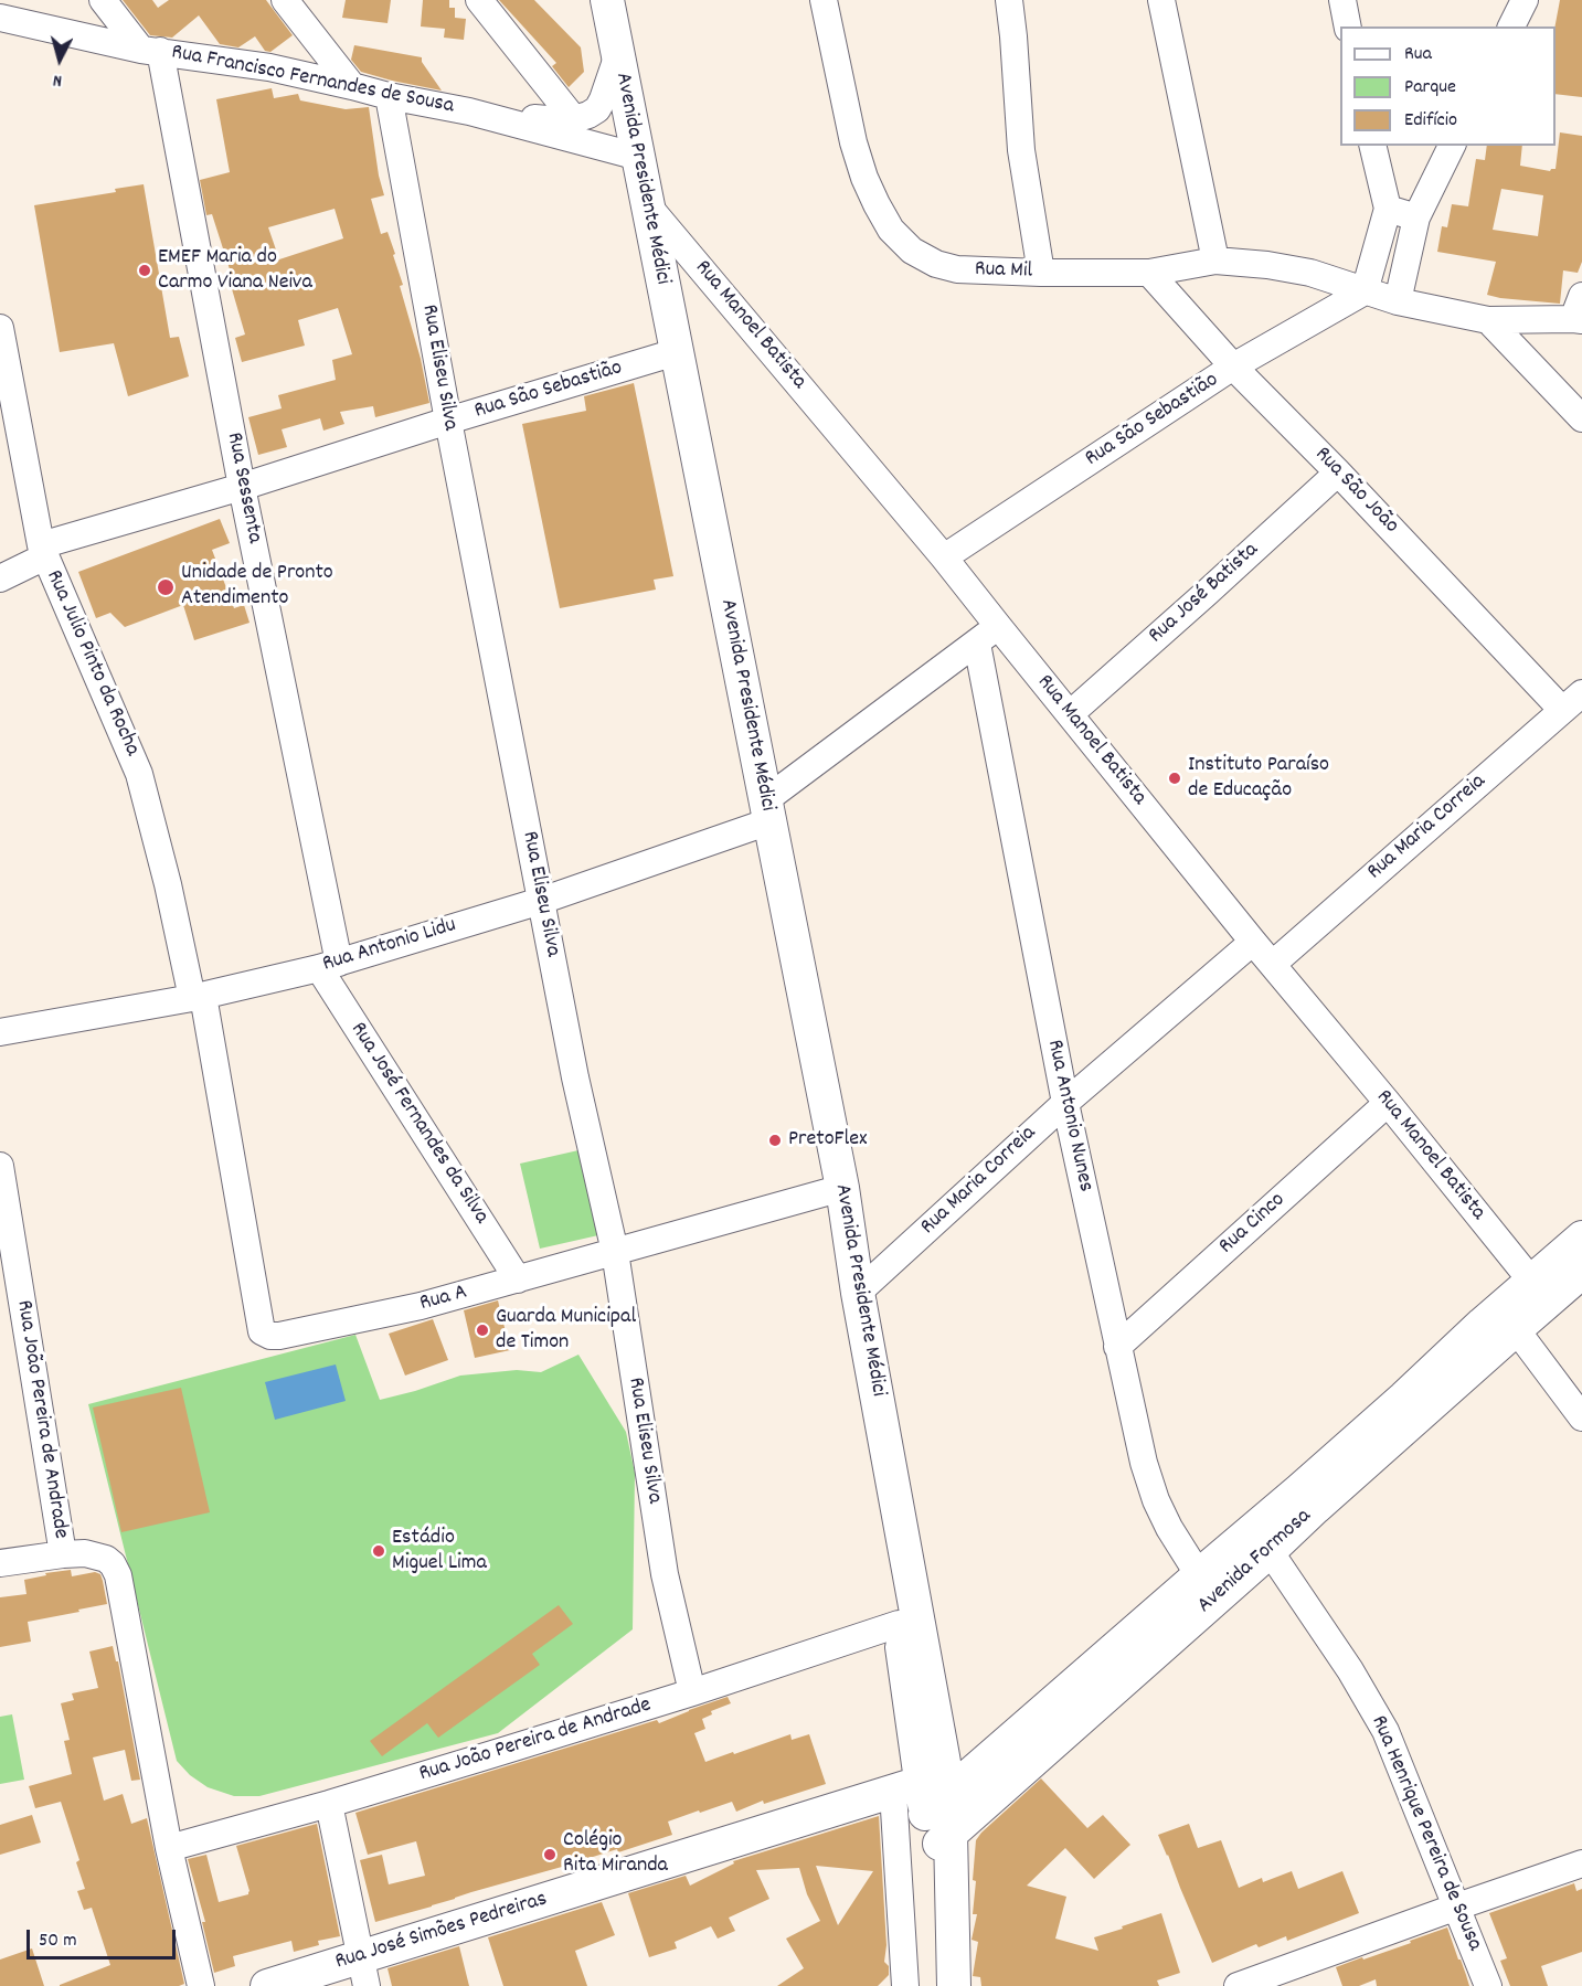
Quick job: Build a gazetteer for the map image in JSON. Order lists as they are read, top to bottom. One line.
{"streets":{"main road":["Avenida Presidente Médici","Avenida Formosa","Rua José Simões Pedreiras"],"street":["Rua Francisco Fernandes de Sousa","Rua Mil","Rua Manoel Batista","Rua Eliseu Silva","Rua São Sebastião","Rua Sessenta","Rua São João","Rua José Batista","Rua Julio Pinto da Rocha","Rua Maria Correia","Rua Antonio Lidu","Rua Antonio Nunes","Rua José Fernandes da Silva","Rua Cinco","Rua A","Rua João Pereira de Andrade","Rua Henrique Pereira de Sousa"]},"crossings":[["Rua Francisco Fernandes de Sousa","Avenida Presidente Médici"],["Rua Francisco Fernandes de Sousa","Rua Eliseu Silva"],["Rua Francisco Fernandes de Sousa","Rua Sessenta"],["Avenida Presidente Médici","Rua Manoel Batista"],["Avenida Presidente Médici","Rua São Sebastião"],["Avenida Presidente Médici","Rua Maria Correia"],["Avenida Presidente Médici","Rua Antonio Lidu"],["Avenida Presidente Médici","Rua João Pereira de Andrade"],["Avenida Presidente Médici","Avenida Formosa"],["Avenida Presidente Médici","Rua José Simões Pedreiras"],["Rua Mil","Rua São Sebastião"],["Rua Mil","Rua São João"],["Rua Manoel Batista","Rua São Sebastião"],["Rua Manoel Batista","Rua José Batista"],["Rua Manoel Batista","Rua Maria Correia"],["Rua Manoel Batista","Rua Antonio Lidu"],["Rua Manoel Batista","Rua Cinco"],["Rua Manoel Batista","Avenida Formosa"],["Rua Eliseu Silva","Rua São Sebastião"],["Rua Eliseu Silva","Rua Antonio Lidu"],["Rua Eliseu Silva","Rua A"],["Rua Eliseu Silva","Rua João Pereira de Andrade"],["Rua São Sebastião","Rua Sessenta"],["Rua São Sebastião","Rua São João"],["Rua São Sebastião","Rua Julio Pinto da Rocha"],["Rua Sessenta","Rua Antonio Lidu"],["Rua Sessenta","Rua José Fernandes da Silva"],["Rua São João","Rua José Batista"],["Rua São João","Rua Maria Correia"],["Rua Julio Pinto da Rocha","Rua Antonio Lidu"],["Rua Julio Pinto da Rocha","Rua A"],["Rua Maria Correia","Rua Antonio Nunes"],["Rua Antonio Lidu","Rua Antonio Nunes"],["Rua Antonio Lidu","Rua José Fernandes da Silva"],["Rua Antonio Nunes","Rua Cinco"],["Rua Antonio Nunes","Avenida Formosa"],["Rua José Fernandes da Silva","Rua A"],["Avenida Formosa","Rua Henrique Pereira de Sousa"],["Avenida Formosa","Rua José Simões Pedreiras"]],"places":["EMEF Maria do Carmo Viana Neiva","Unidade de Pronto Atendimento","Instituto Paraíso de Educação","PretoFlex","Guarda Municipal de Timon","Estádio Miguel Lima","Colégio Rita Miranda"],"legend":["Rua","Parque","Edifício"],"scale_bar":"50 m","north":"bottom"}
